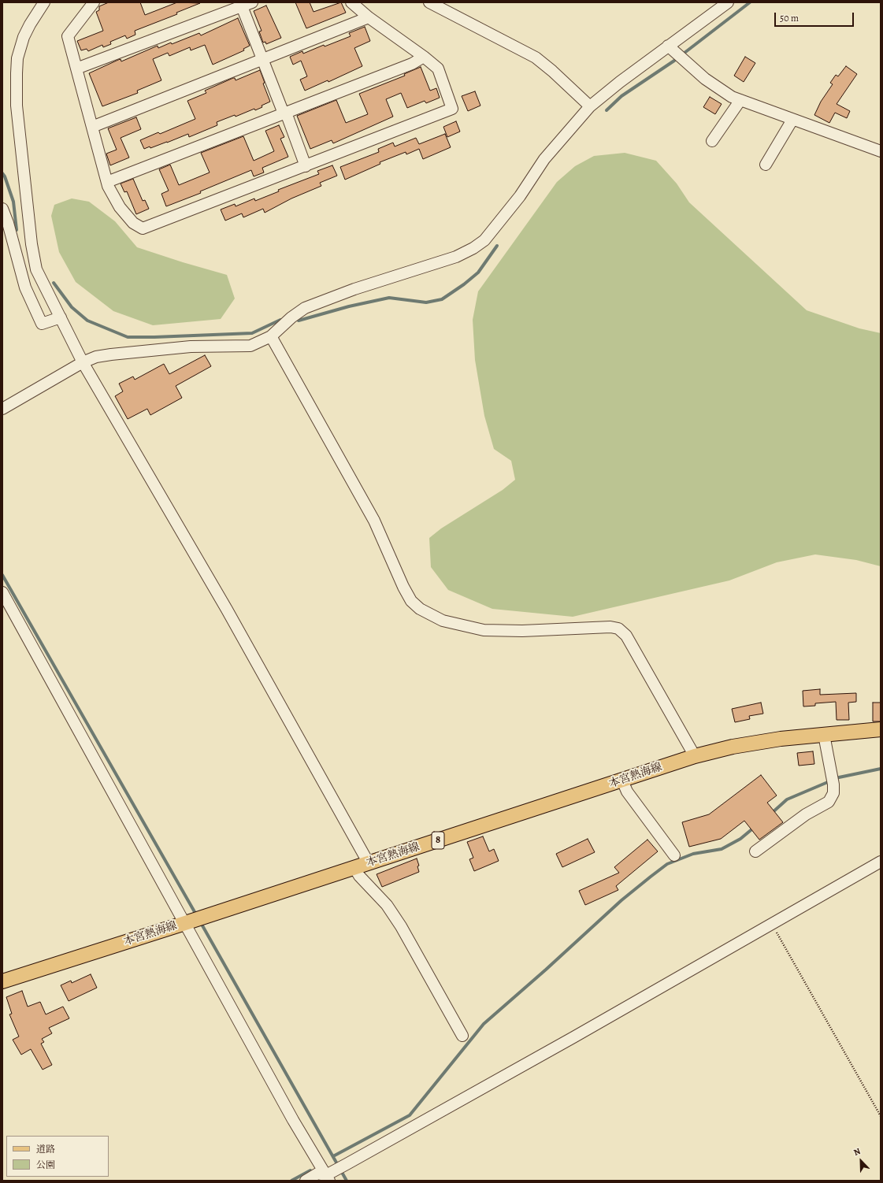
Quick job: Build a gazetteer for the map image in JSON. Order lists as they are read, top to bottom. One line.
{"streets":{"main road":["本宮熱海線","8"]},"legend":["道路","公園"],"scale_bar":"50 m","north":"top left"}
